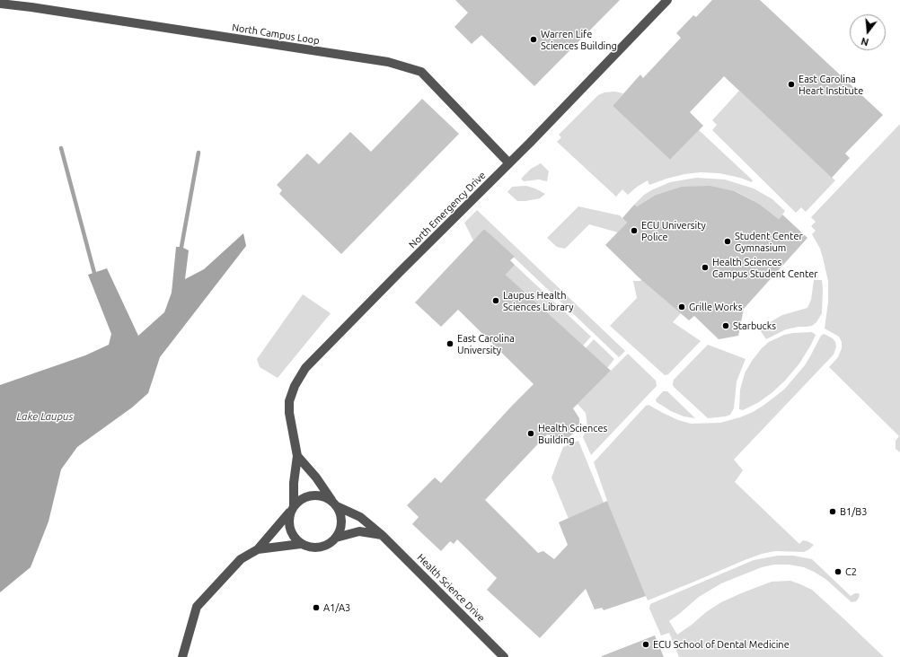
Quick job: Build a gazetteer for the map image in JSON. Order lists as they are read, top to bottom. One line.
{"streets":{"street":["North Campus Loop","North Emergency Drive","Health Science Drive"]},"crossings":[["North Campus Loop","North Emergency Drive"],["North Emergency Drive","Health Science Drive"]],"water":["Lake Laupus"],"places":["Warren Life Sciences Building","East Carolina Heart Institute","ECU University Police","Student Center Gymnasium","Health Sciences Campus Student Center","Laupus Health Sciences Library","Grille Works","Starbucks","East Carolina University","Health Sciences Building","B1/B3","C2","A1/A3","ECU School of Dental Medicine"],"north":"bottom"}
